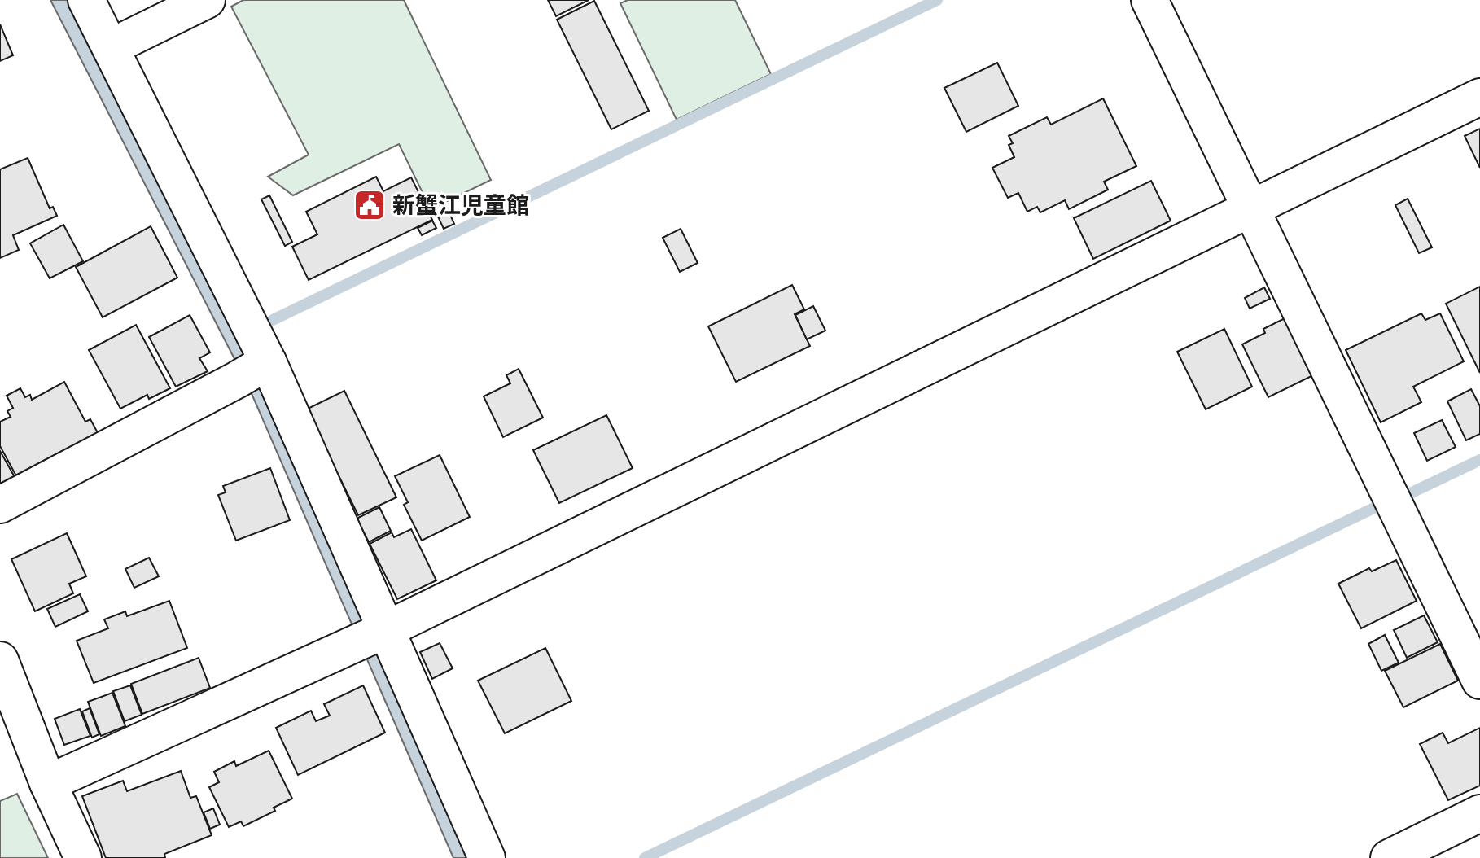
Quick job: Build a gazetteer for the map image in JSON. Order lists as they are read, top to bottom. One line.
{"places":{"public building":["新蟹江児童館"]}}
